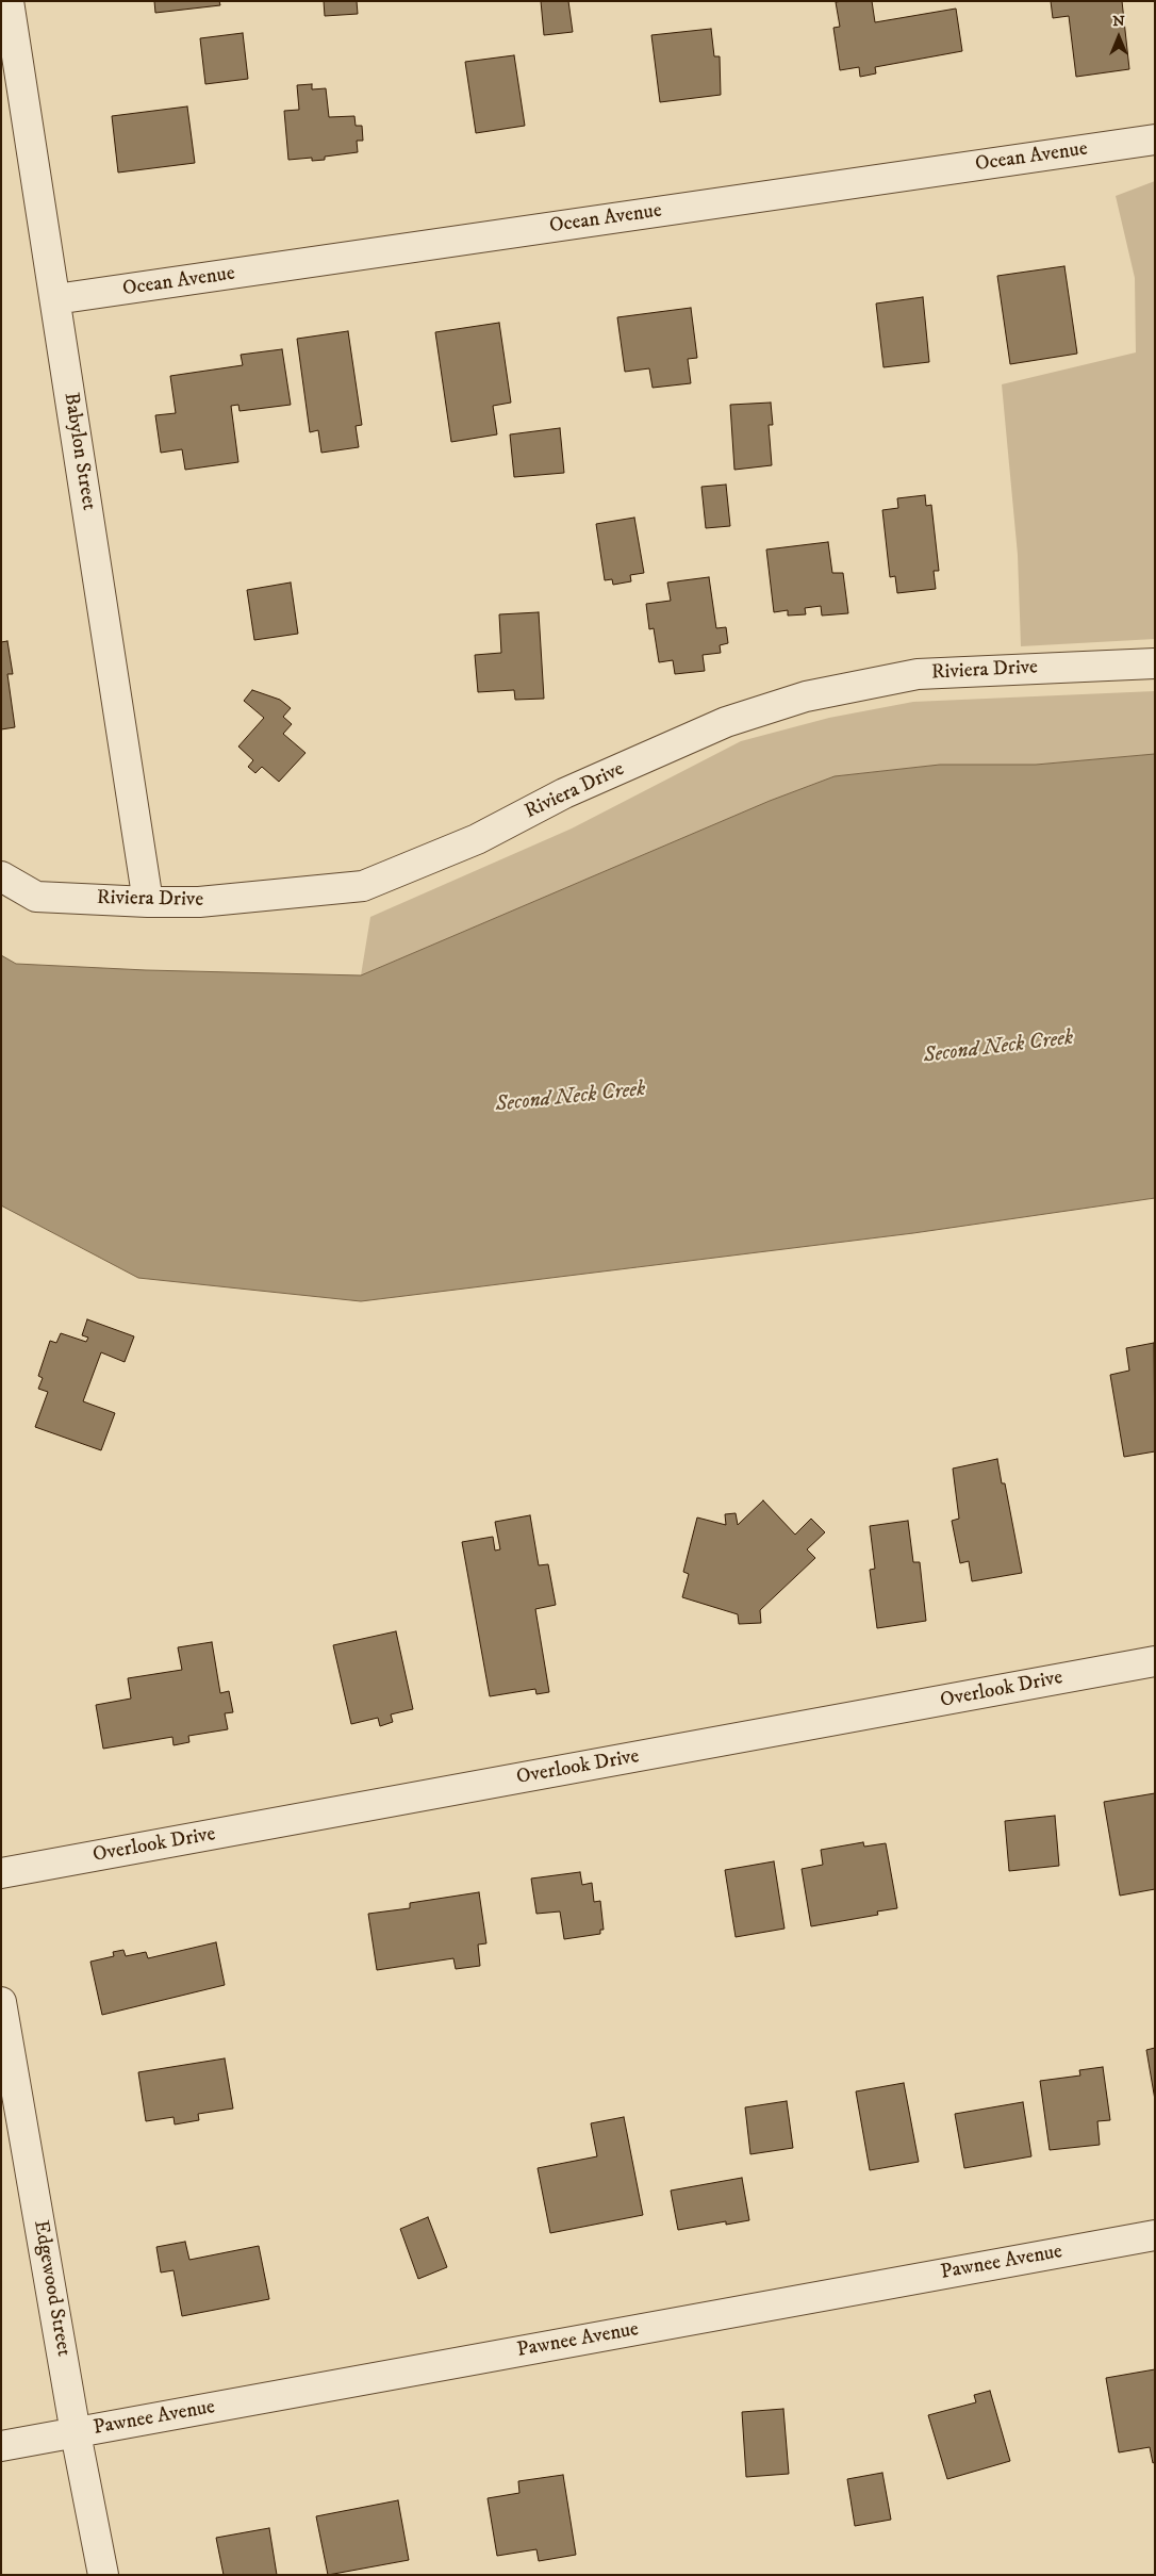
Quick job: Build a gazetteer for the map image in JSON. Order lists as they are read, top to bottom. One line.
{"streets":{"street":["Ocean Avenue","Babylon Street","Riviera Drive","Overlook Drive","Pawnee Avenue","Edgewood Street"]},"crossings":[["Ocean Avenue","Babylon Street"],["Babylon Street","Riviera Drive"],["Pawnee Avenue","Edgewood Street"]],"water":["Second Neck Creek"],"north":"top"}
